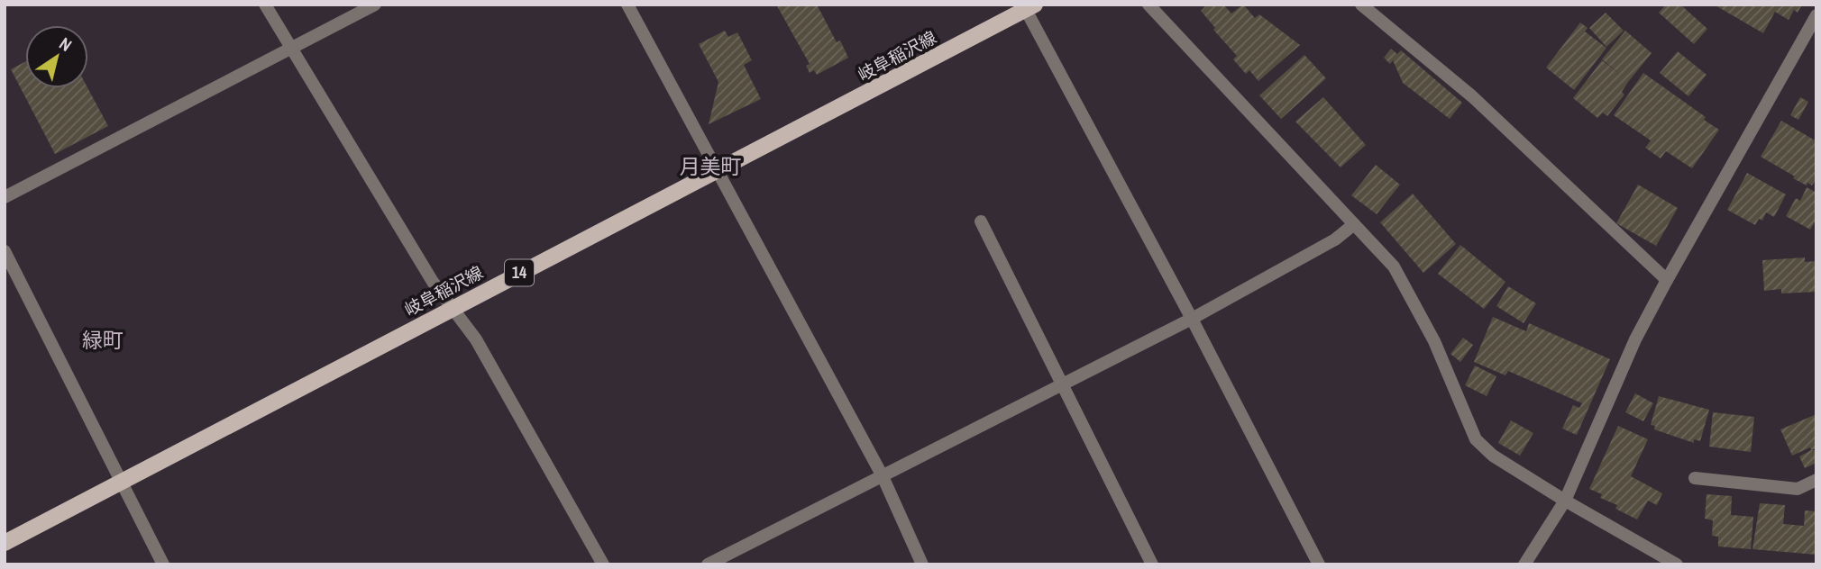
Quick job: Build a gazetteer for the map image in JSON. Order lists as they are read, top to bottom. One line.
{"streets":{"main road":["岐阜稲沢線","14"]},"districts":["月美町","緑町"],"north":"top right"}
